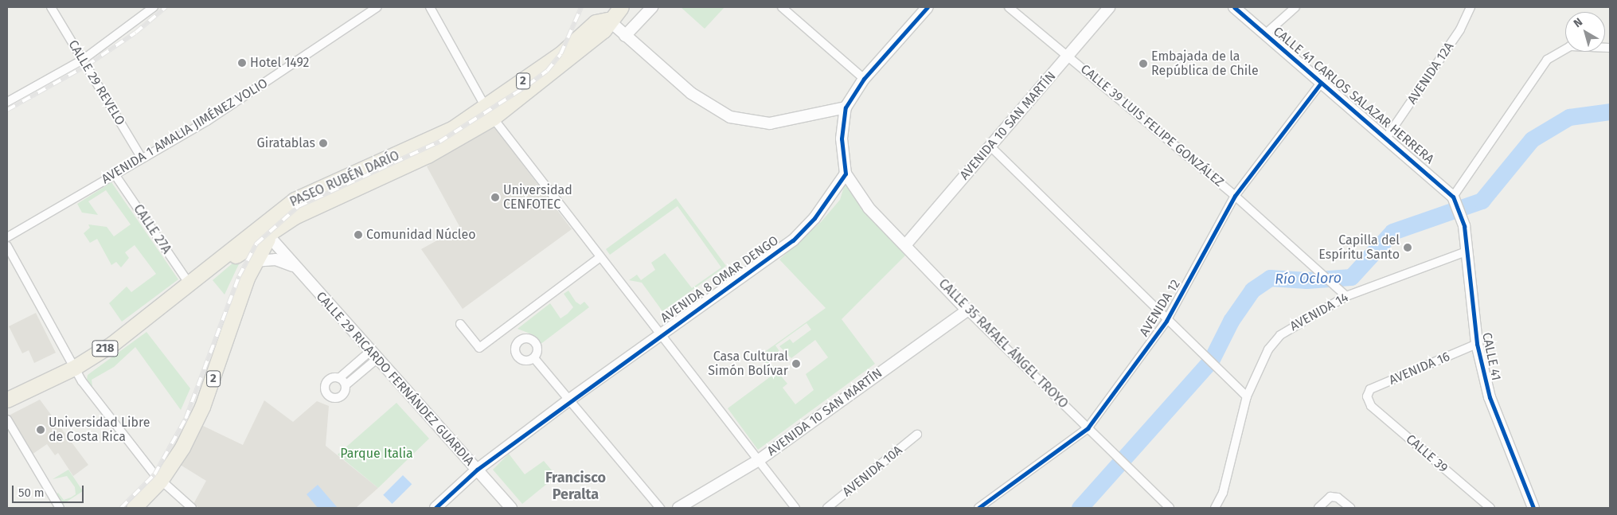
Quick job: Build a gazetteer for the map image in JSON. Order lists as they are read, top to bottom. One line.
{"streets":{"highway":["2","PASEO RUBÉN DARÍO","218"],"street":["AVENIDA 12A","CALLE 29 REVELO","CALLE 41 CARLOS SALAZAR HERRERA","AVENIDA 10 SAN MARTÍN","CALLE 39 LUIS FELIPE GONZÁLEZ","AVENIDA 1 AMALIA JIMÉNEZ VOLIO","CALLE 27A","AVENIDA 8 OMAR DENGO","AVENIDA 12","AVENIDA 14","CALLE 35 RAFAEL ÁNGEL TROYO","CALLE 41","AVENIDA 16","CALLE 29 RICARDO FERNÁNDEZ GUARDIA","CALLE 39","AVENIDA 10A"]},"crossings":[["AVENIDA 12A","CALLE 41 CARLOS SALAZAR HERRERA"],["2","PASEO RUBÉN DARÍO"],["2","CALLE 29 RICARDO FERNÁNDEZ GUARDIA"],["CALLE 29 REVELO","AVENIDA 1 AMALIA JIMÉNEZ VOLIO"],["CALLE 41 CARLOS SALAZAR HERRERA","AVENIDA 12"],["CALLE 41 CARLOS SALAZAR HERRERA","CALLE 41"],["AVENIDA 10 SAN MARTÍN","CALLE 39 LUIS FELIPE GONZÁLEZ"],["AVENIDA 10 SAN MARTÍN","CALLE 35 RAFAEL ÁNGEL TROYO"],["CALLE 39 LUIS FELIPE GONZÁLEZ","AVENIDA 12"],["CALLE 39 LUIS FELIPE GONZÁLEZ","AVENIDA 14"],["AVENIDA 1 AMALIA JIMÉNEZ VOLIO","CALLE 27A"],["PASEO RUBÉN DARÍO","CALLE 27A"],["PASEO RUBÉN DARÍO","218"],["PASEO RUBÉN DARÍO","CALLE 29 RICARDO FERNÁNDEZ GUARDIA"],["CALLE 27A","218"],["AVENIDA 8 OMAR DENGO","CALLE 35 RAFAEL ÁNGEL TROYO"],["AVENIDA 8 OMAR DENGO","CALLE 29 RICARDO FERNÁNDEZ GUARDIA"],["AVENIDA 12","CALLE 35 RAFAEL ÁNGEL TROYO"],["AVENIDA 14","CALLE 41"],["CALLE 41","AVENIDA 16"],["AVENIDA 16","CALLE 39"]],"districts":["Francisco Peralta"],"water":["Río Ocloro"],"parks":["Parque Italia"],"places":["Hotel 1492","Embajada de la República de Chile","Giratablas","Universidad CENFOTEC","Comunidad Núcleo","Capilla del Espíritu Santo","Casa Cultural Simón Bolívar","Universidad Libre de Costa Rica"],"scale_bar":"50 m","north":"top left"}
